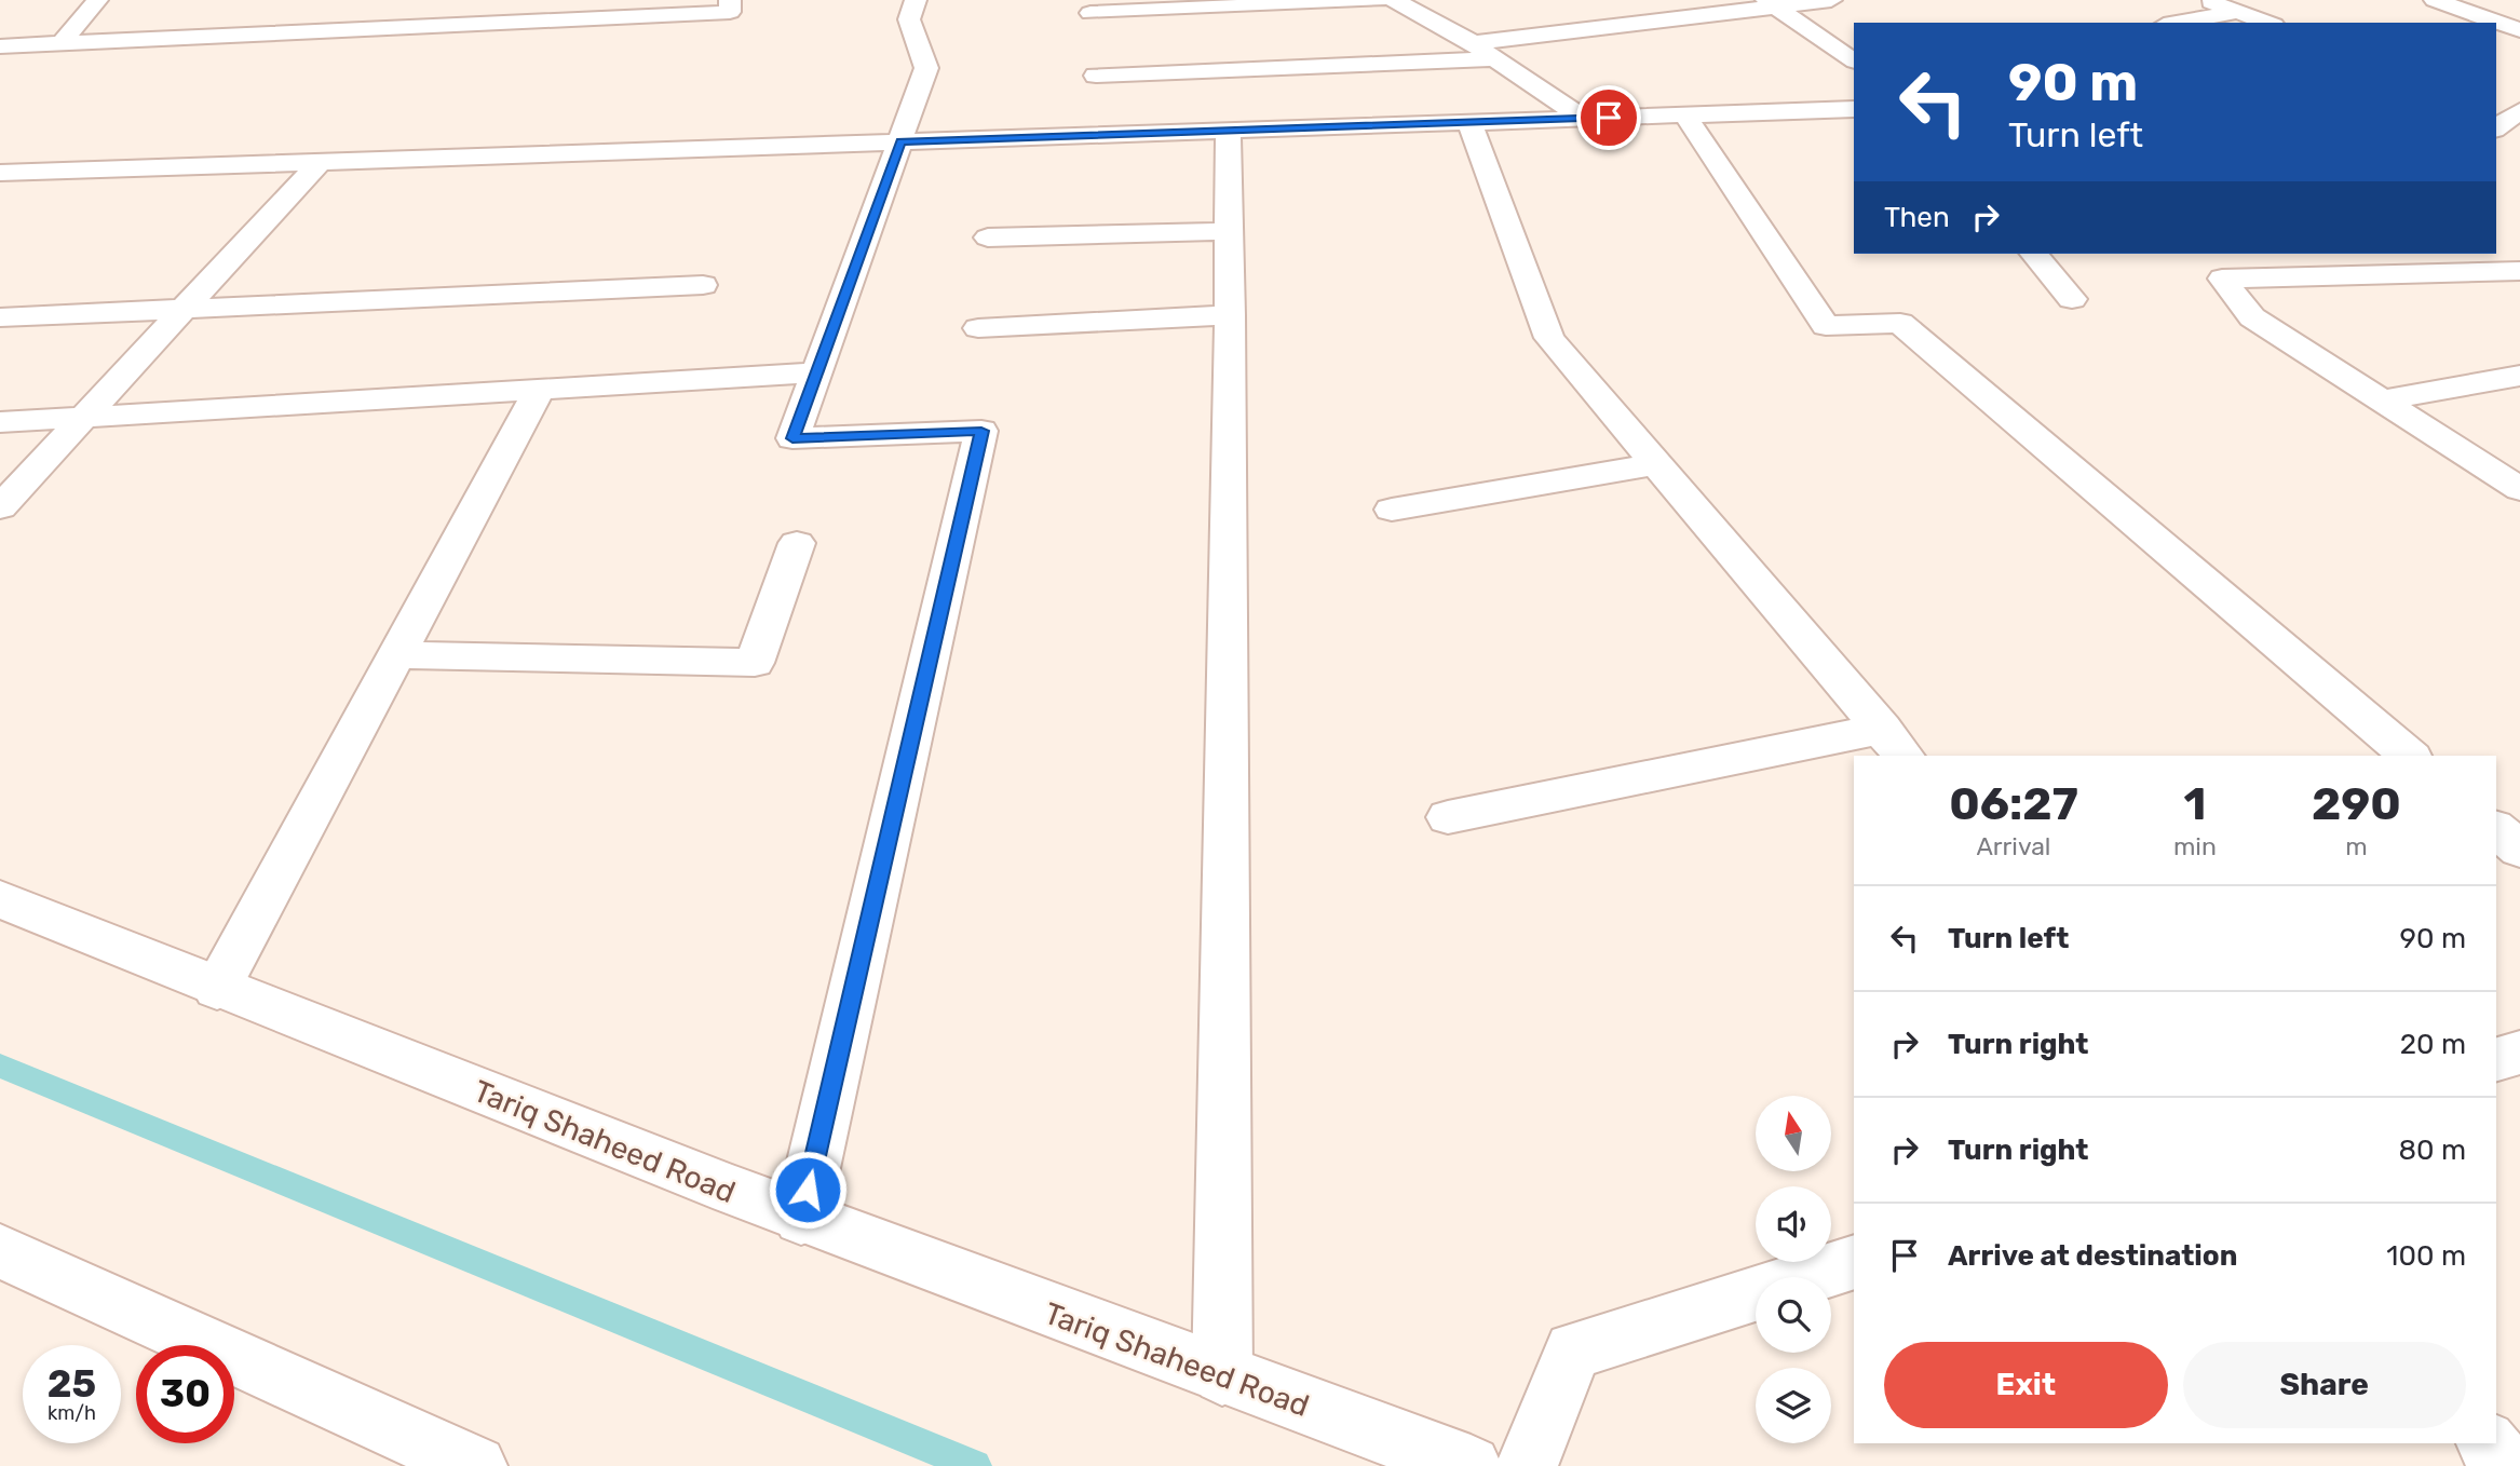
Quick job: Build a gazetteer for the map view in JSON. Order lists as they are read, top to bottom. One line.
{"streets":{"street":["Tariq Shaheed Road"]},"north":"top","page":{"turn":["90 m","Turn left"],"then":"Then","eta":["06:27","Arrival","1","min","290","m"],"list":[{"name":"Turn left","value":"90 m"},{"name":"Turn right","value":"20 m"},{"name":"Turn right","value":"80 m"},{"name":"Arrive at destination","value":"100 m"}],"buttons":["Exit","Share"],"speed":"25 km/h","limit":"30"}}
